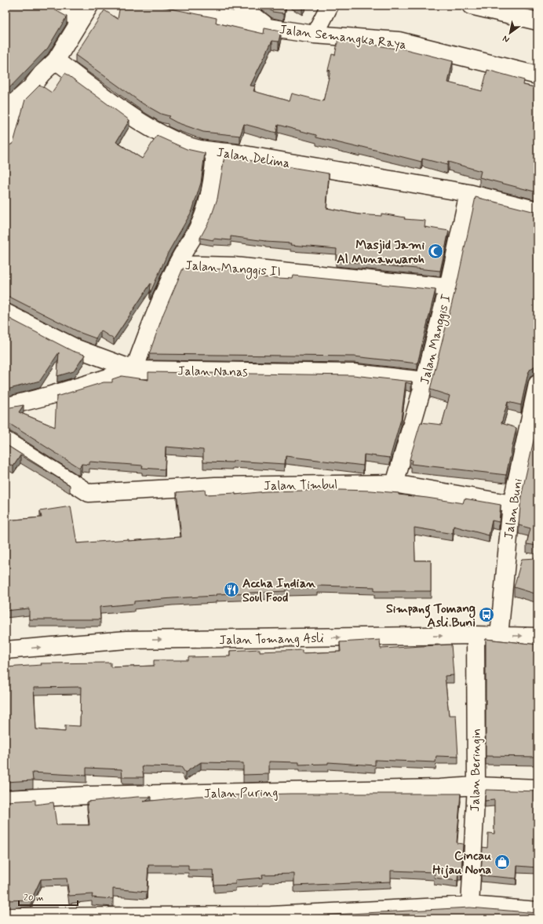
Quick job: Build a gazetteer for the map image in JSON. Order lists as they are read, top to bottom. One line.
{"streets":{"street":["Jalan Semangka Raya","Jalan Delima","Jalan Manggis II","Jalan Manggis I","Jalan Nanas","Jalan Timbul","Jalan Buni","Jalan Tomang Asli","Jalan Beringin","Jalan Puring"]},"crossings":[["Jalan Delima","Jalan Manggis I"],["Jalan Manggis II","Jalan Manggis I"],["Jalan Manggis II","Jalan Nanas"],["Jalan Manggis I","Jalan Nanas"],["Jalan Manggis I","Jalan Timbul"],["Jalan Timbul","Jalan Buni"],["Jalan Buni","Jalan Tomang Asli"],["Jalan Tomang Asli","Jalan Beringin"],["Jalan Beringin","Jalan Puring"]],"one_way":["Jalan Tomang Asli"],"places":{"mosque":["Masjid Jami Al Munawwaroh"],"restaurant":["Accha Indian Soul Food"],"bus stop":["Simpang Tomang Asli Buni"],"shop":["Cincau Hijau Nona"]},"scale_bar":"20 m","north":"bottom left"}
